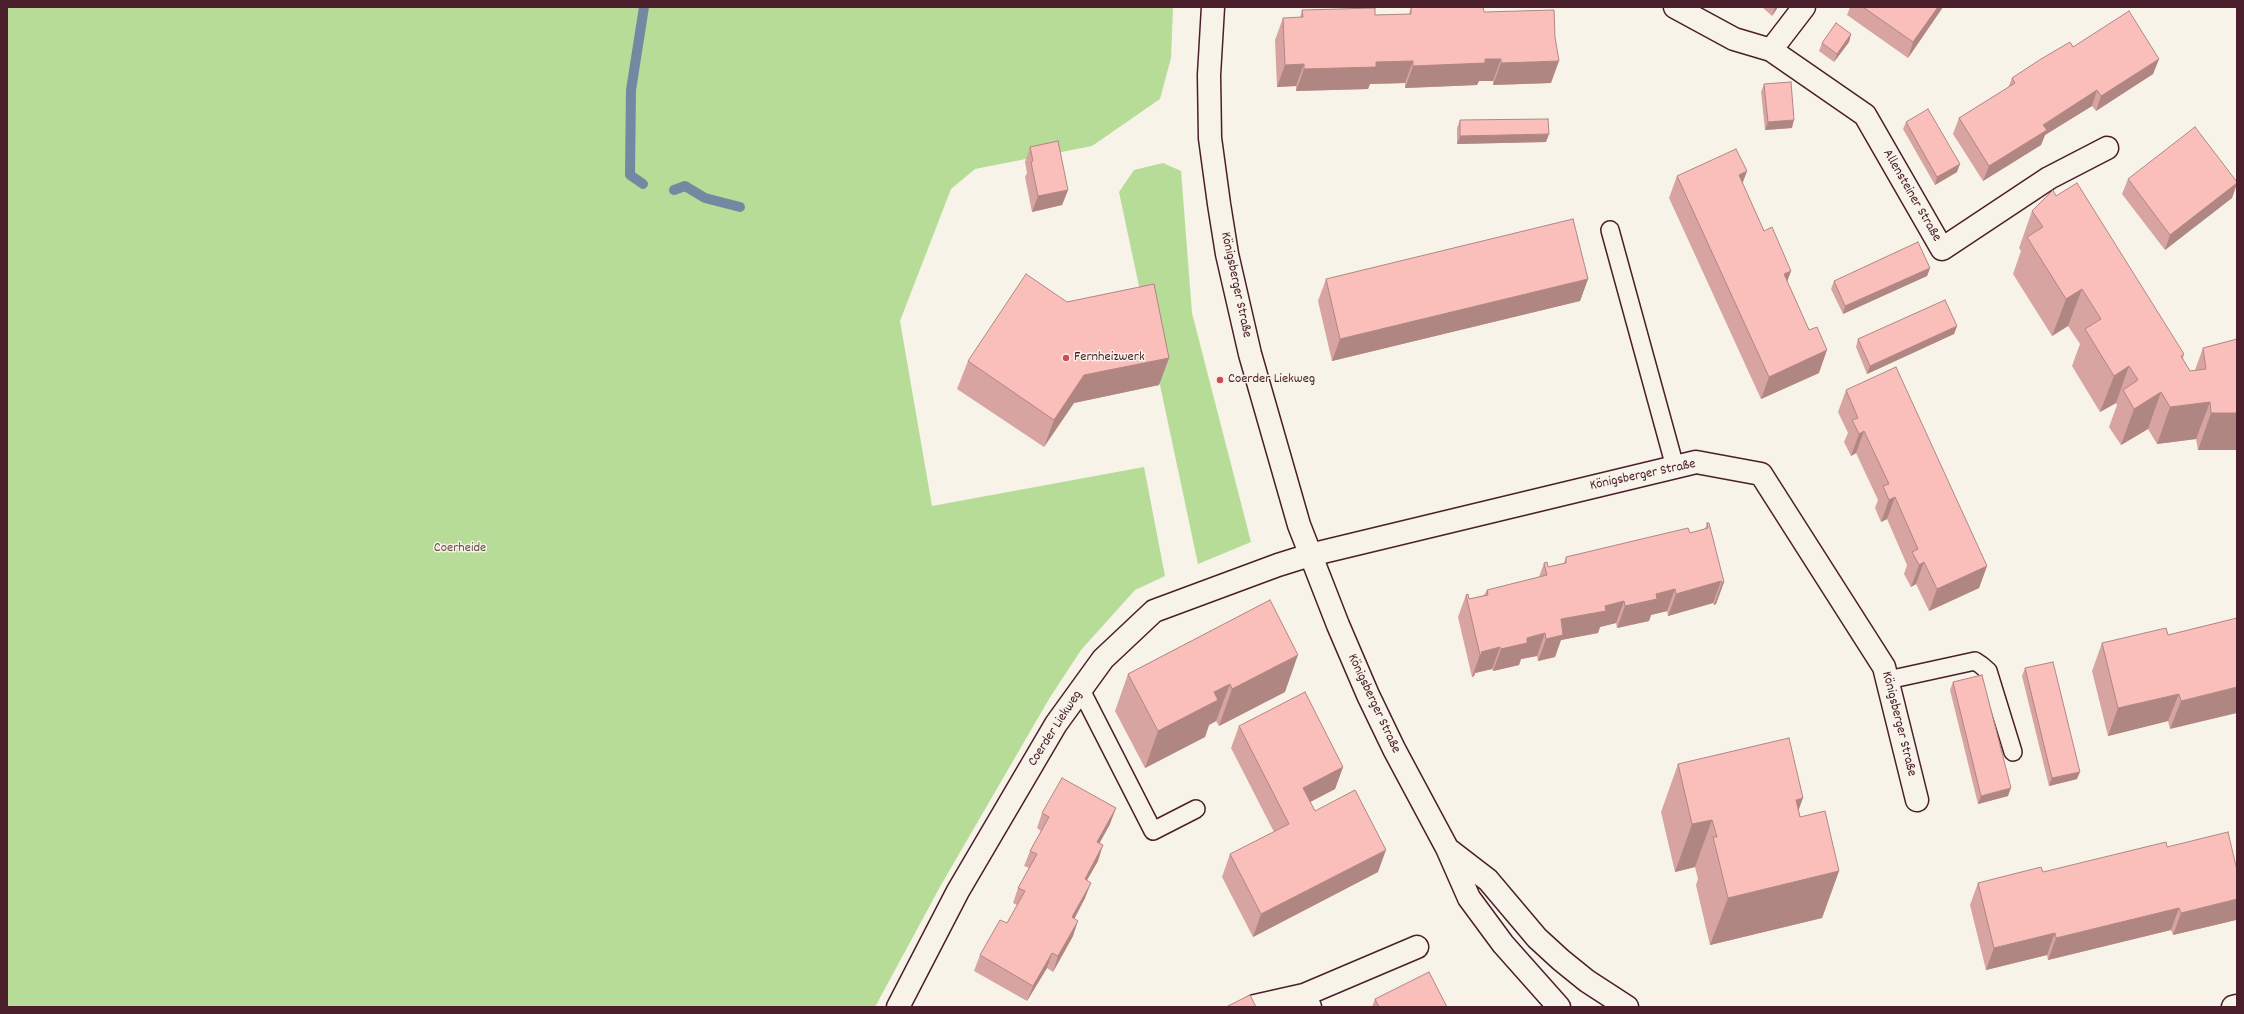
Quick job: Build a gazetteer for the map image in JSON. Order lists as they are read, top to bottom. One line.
{"streets":{"street":["Allensteiner Straße","Königsberger Straße","Coerder Liekweg"]},"crossings":[["Königsberger Straße","Coerder Liekweg"]],"parks":["Coerheide"],"places":["Fernheizwerk","Coerder Liekweg"]}
